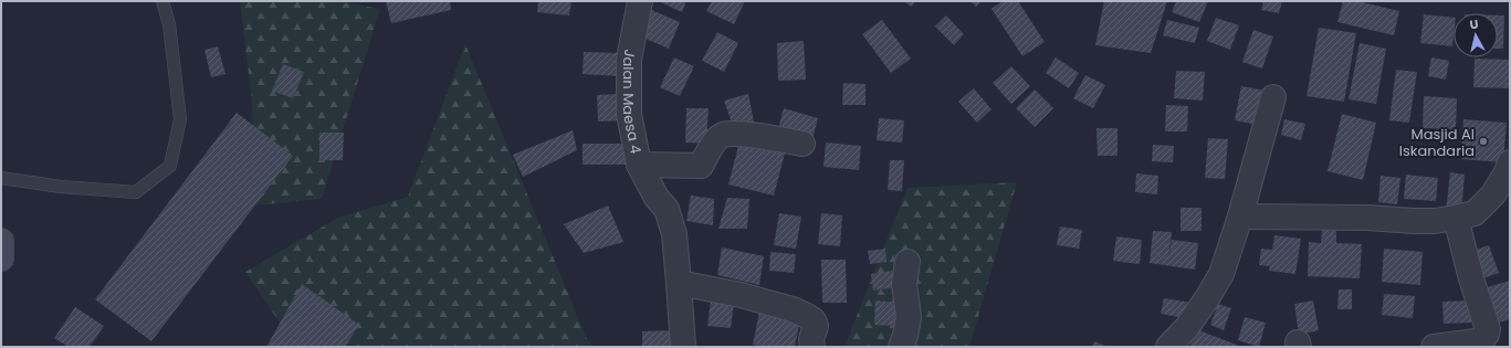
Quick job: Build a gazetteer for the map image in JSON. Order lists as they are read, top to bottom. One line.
{"streets":{"street":["Jalan Maesa 4"]},"places":["Masjid Al Iskandaria"],"north":"top"}
